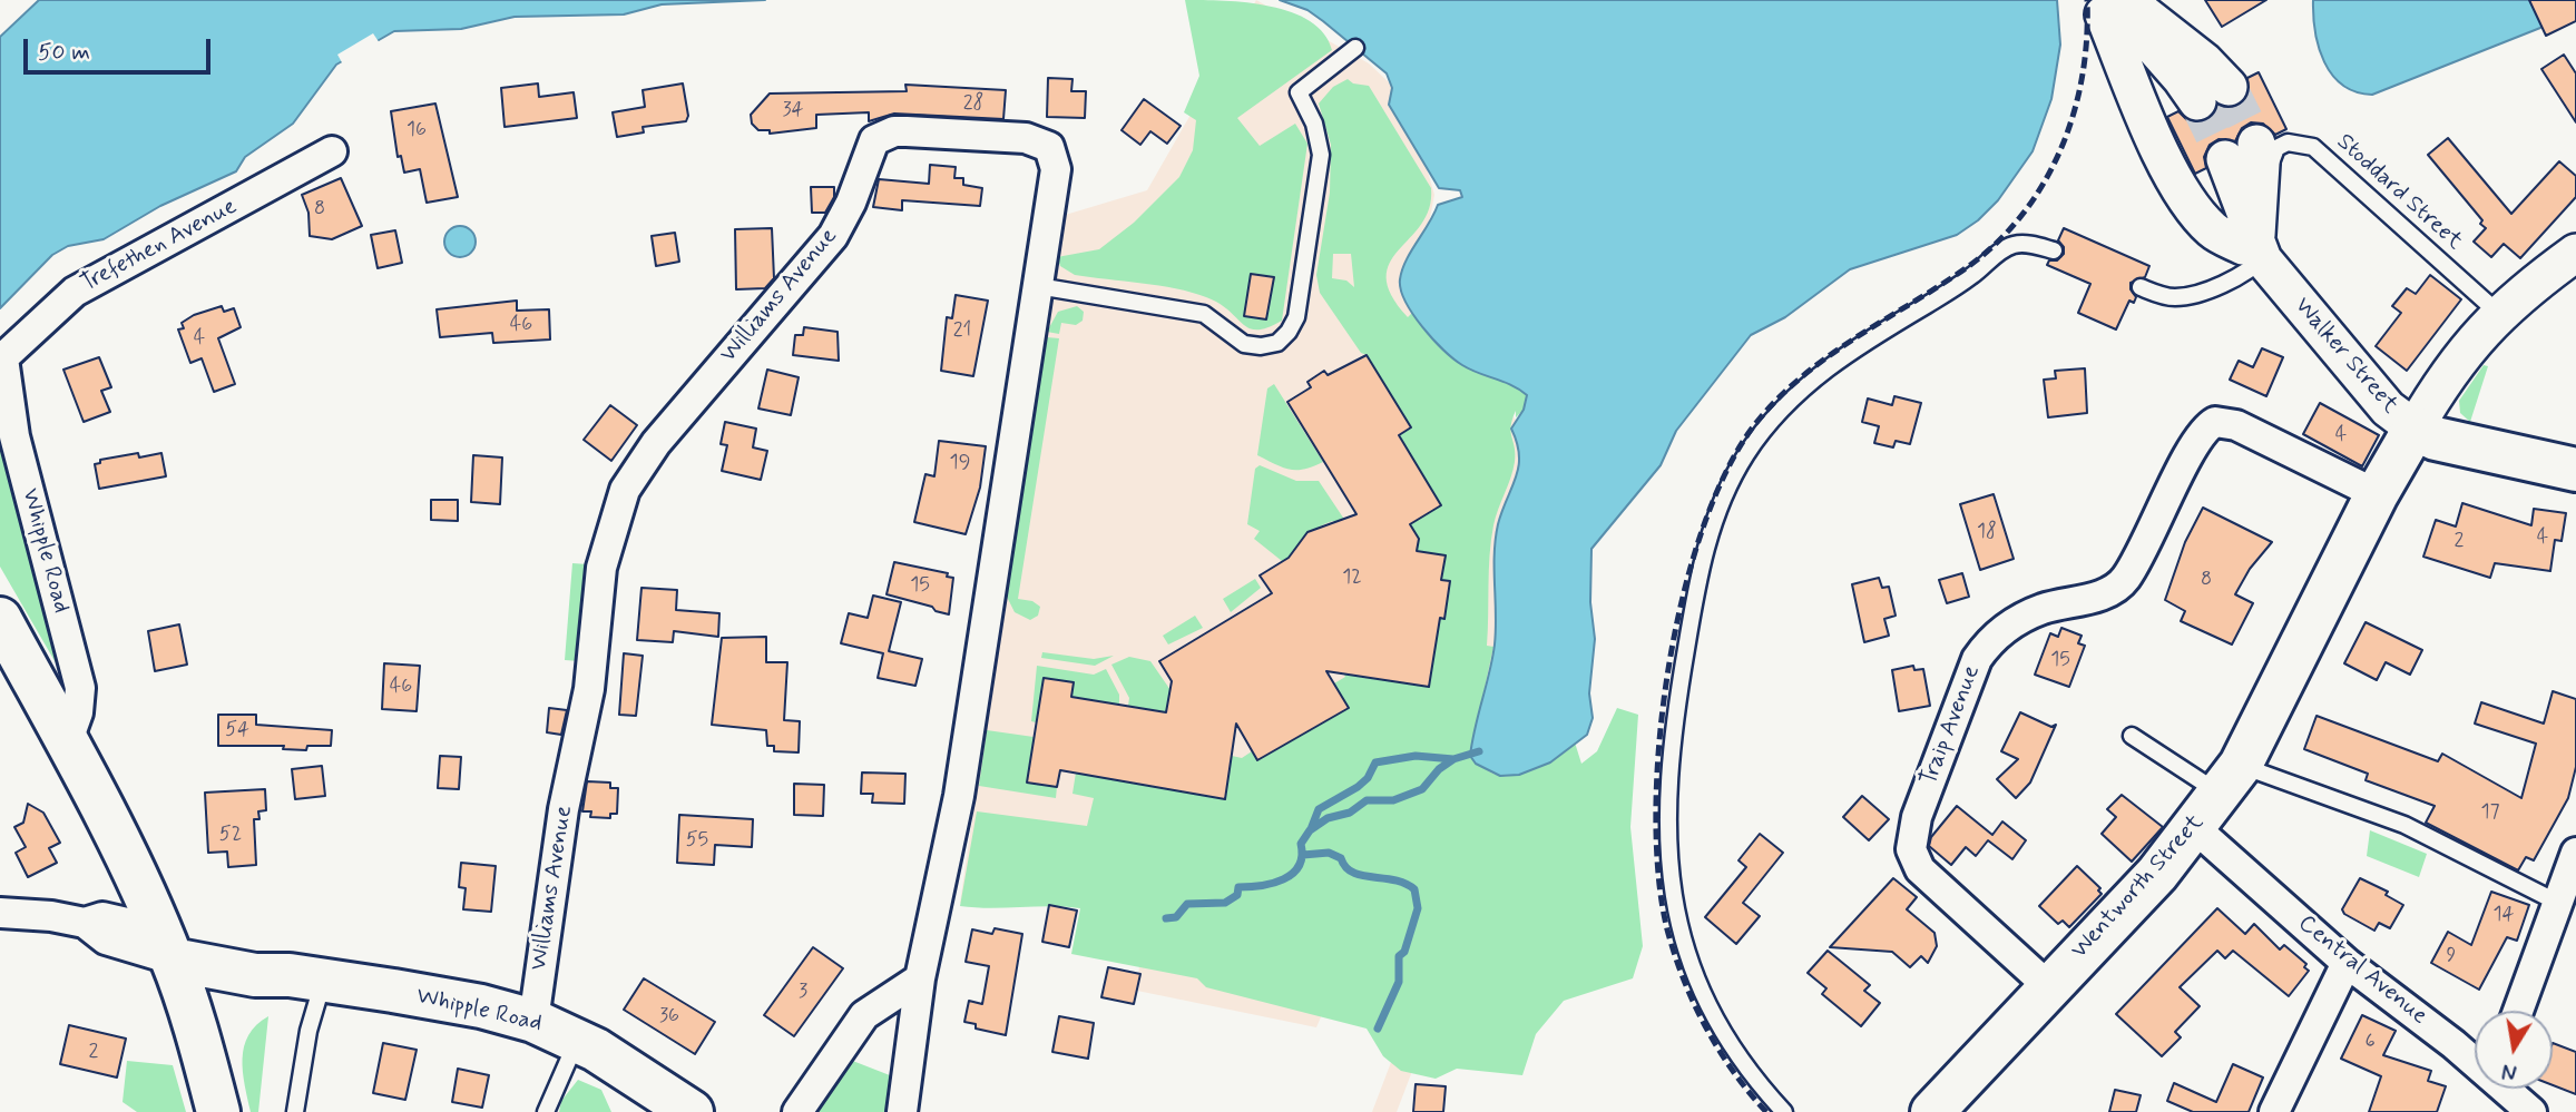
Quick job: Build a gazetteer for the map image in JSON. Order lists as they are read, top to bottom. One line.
{"streets":{"main road":["Walker Street","Whipple Road","Wentworth Street"],"street":["Trefethen Avenue","Williams Avenue","Traip Avenue","Central Avenue"],"lane":["Stoddard Street"]},"crossings":[["Stoddard Street","Walker Street"],["Trefethen Avenue","Whipple Road"],["Williams Avenue","Whipple Road"],["Walker Street","Wentworth Street"],["Traip Avenue","Wentworth Street"],["Wentworth Street","Central Avenue"]],"house_numbers":["28","34","16","8","46","21","4","4","19","18","4","2","12","8","15","15","46","54","17","52","55","14","9","3","36","6","2"],"scale_bar":"50 m","north":"bottom"}
